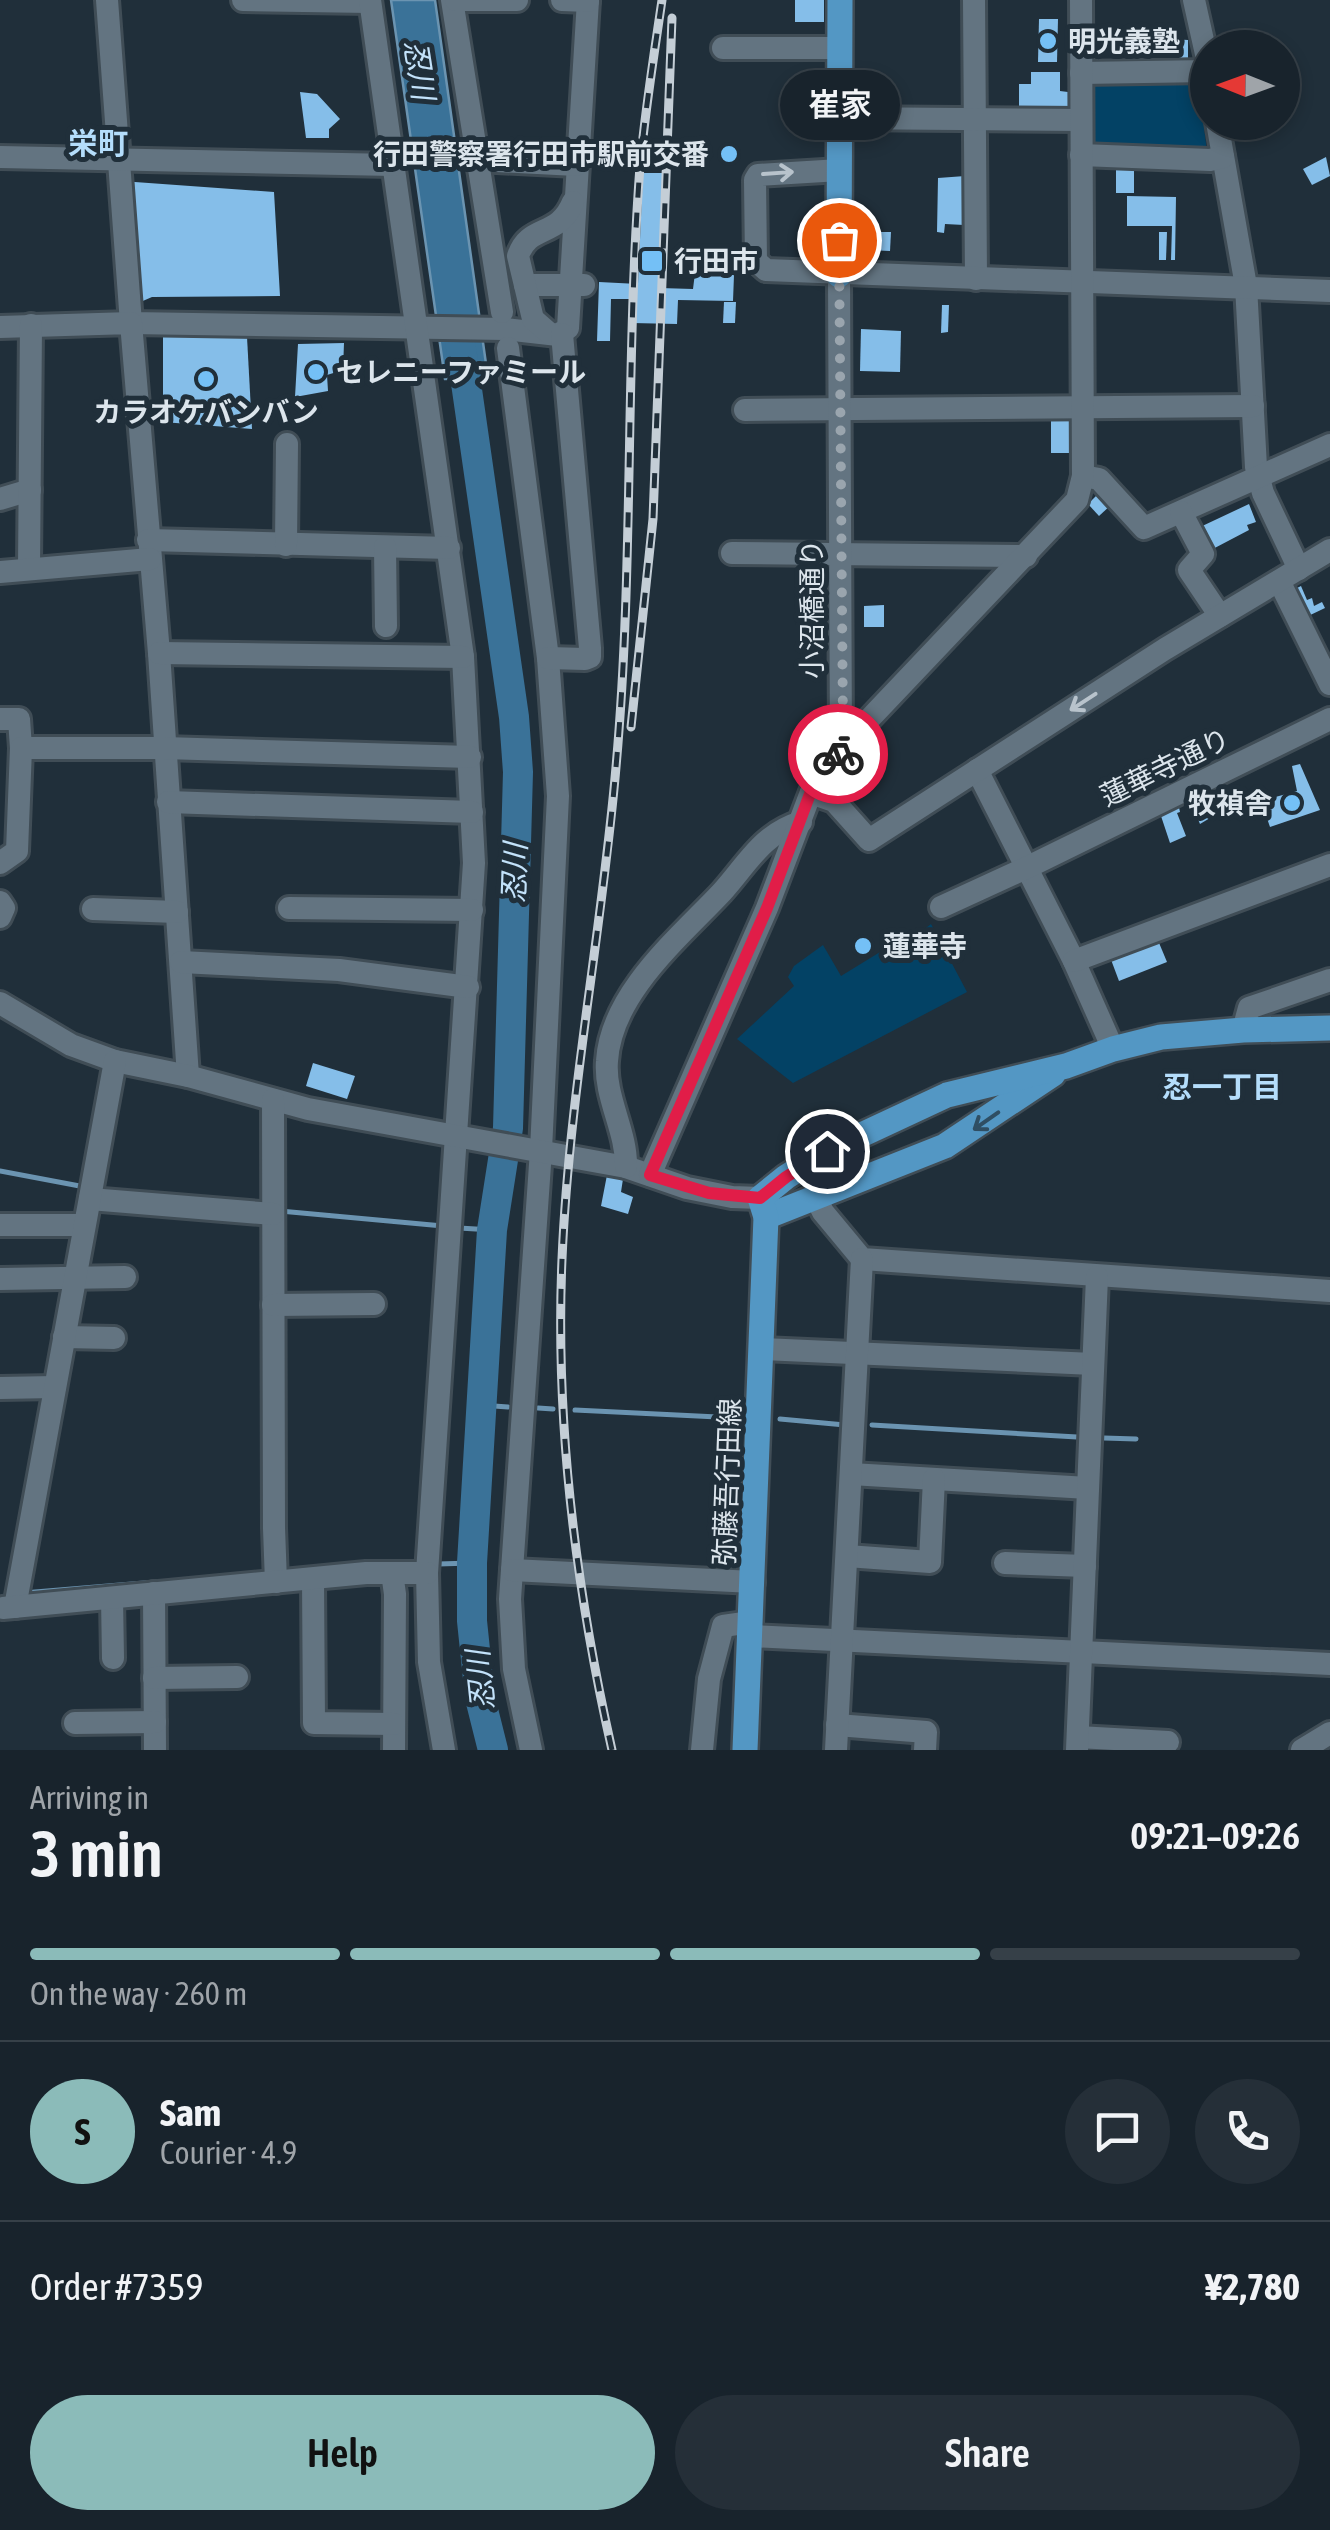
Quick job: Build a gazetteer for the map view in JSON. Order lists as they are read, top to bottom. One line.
{"streets":{"main road":["小沼橋通り","弥藤吾行田線"],"street":["蓮華寺通り"]},"districts":["栄町","忍一丁目"],"water":["忍川"],"places":{"other":["明光義塾","行田警察署行田市駅前交番","崔家","セレニーファミール","カラオケバンバン","牧禎舎","蓮華寺"],"transit":["行田市"]},"north":"left","page":{"bubble":"崔家","heading":["3 min","Arriving in","09:21–09:26"],"panel":["Sam","Courier · 4.9","Order #7359","¥2,780"],"bar":"On the way · 260 m","round":"S","buttons":["Help","Share"]}}
